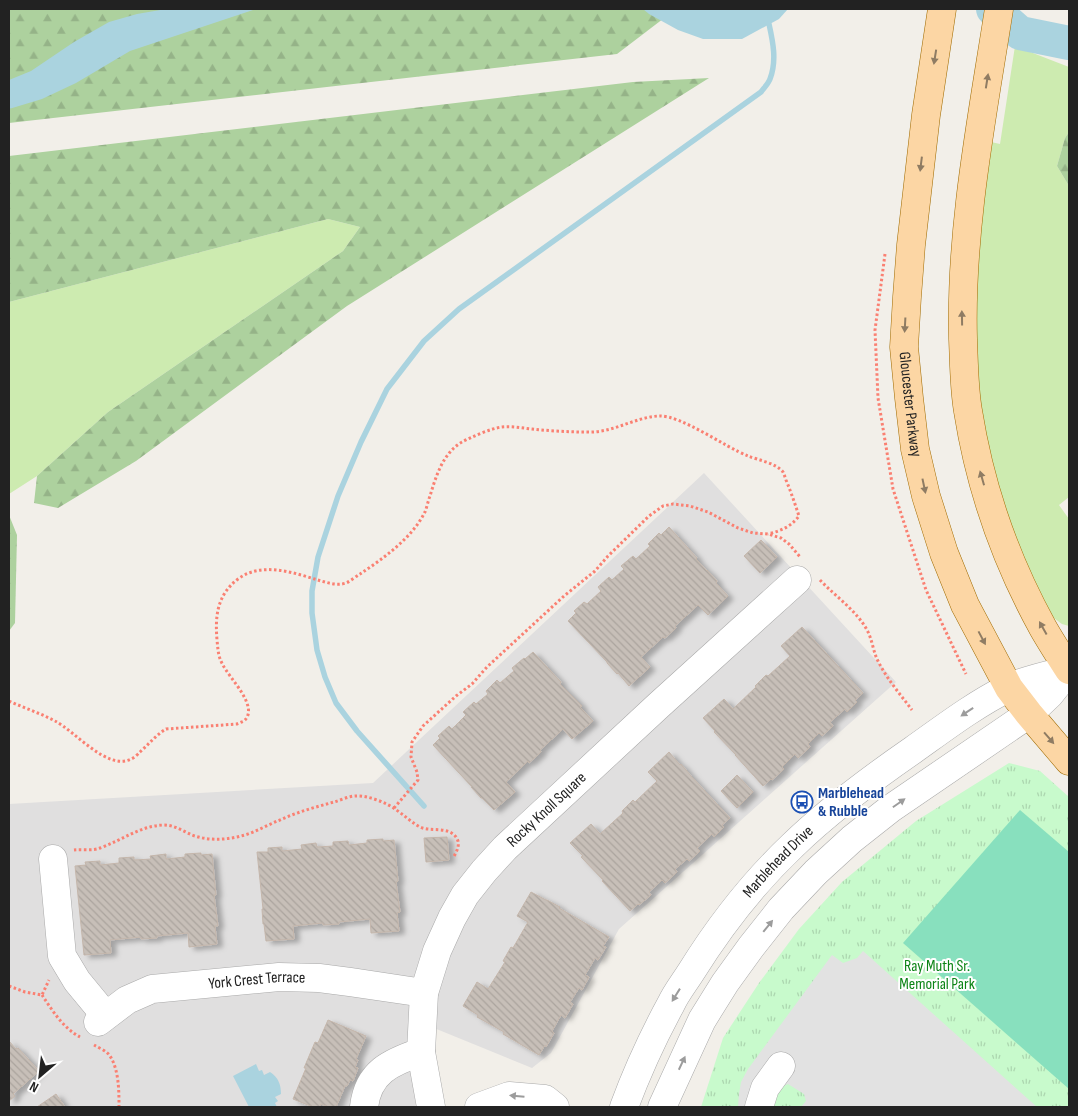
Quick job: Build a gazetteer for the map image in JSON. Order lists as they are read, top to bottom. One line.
{"streets":{"main road":["Gloucester Parkway"],"street":["Rocky Knoll Square","Marblehead Drive","York Crest Terrace"]},"crossings":[["Gloucester Parkway","Marblehead Drive"],["Rocky Knoll Square","York Crest Terrace"]],"parks":["Ray Muth Sr. Memorial Park"],"places":{"bus stop":["Marblehead & Rubble"]},"north":"bottom left"}
